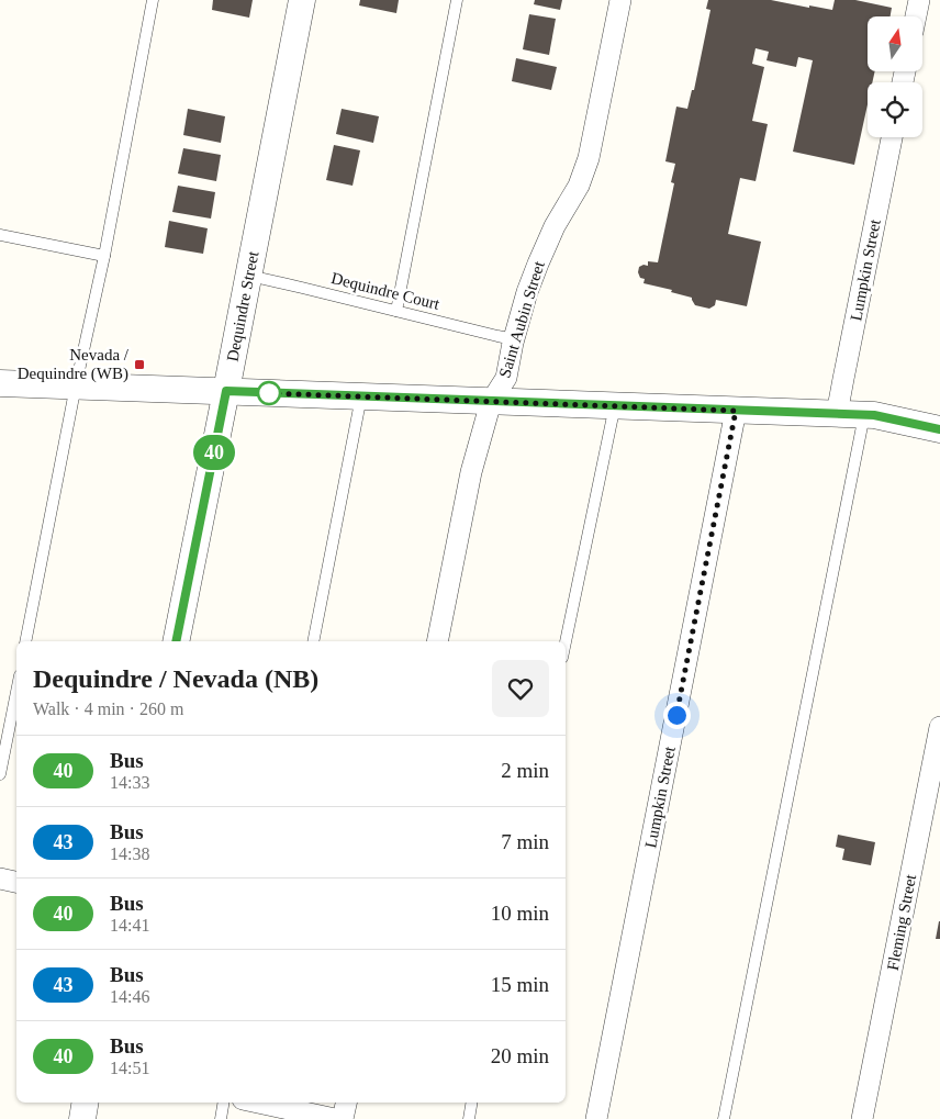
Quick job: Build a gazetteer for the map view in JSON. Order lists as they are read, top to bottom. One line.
{"streets":{"street":["Lumpkin Street","Dequindre Street","Saint Aubin Street","Fleming Street"],"lane":["Dequindre Court"]},"crossings":[["Dequindre Court","Dequindre Street"],["Dequindre Court","Saint Aubin Street"]],"places":{"transit":["Nevada / Dequindre (WB)"]},"lines":["bus line 40"],"north":"top","page":{"on_map":"40","heading":["Dequindre / Nevada (NB)","Walk · 4 min · 260 m"],"list":[{"mark":"40","name":"Bus","note":"14:33","value":"2 min"},{"mark":"43","name":"Bus","note":"14:38","value":"7 min"},{"mark":"40","name":"Bus","note":"14:41","value":"10 min"},{"mark":"43","name":"Bus","note":"14:46","value":"15 min"},{"mark":"40","name":"Bus","note":"14:51","value":"20 min"}]}}
